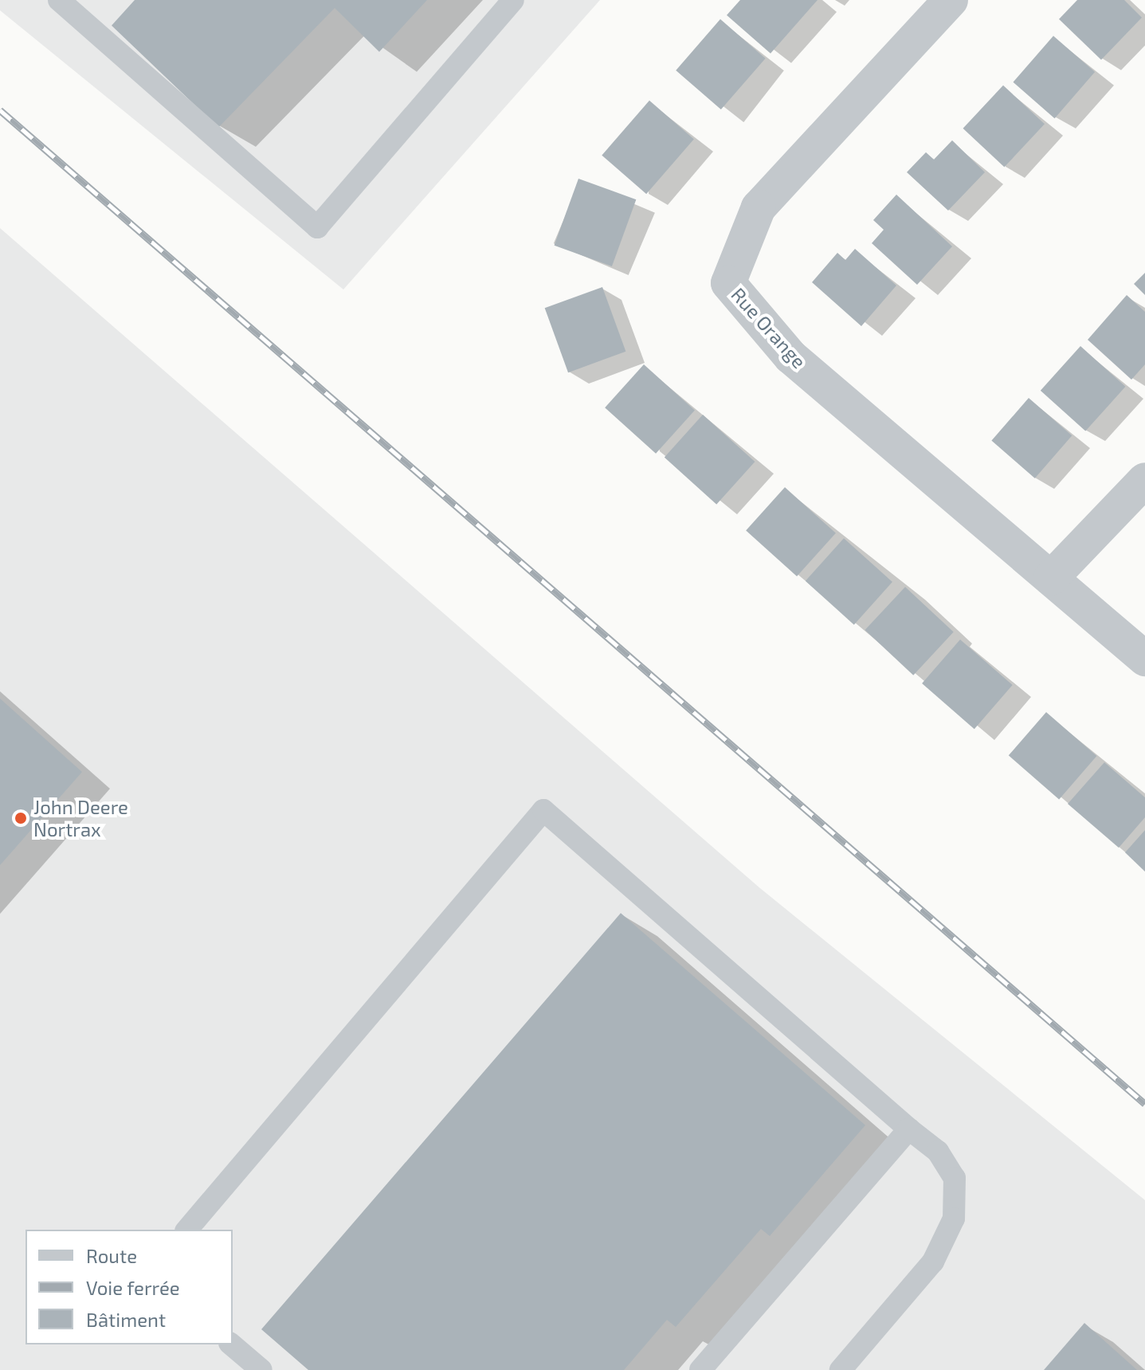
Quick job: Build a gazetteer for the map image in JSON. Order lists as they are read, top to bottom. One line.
{"streets":{"street":["Rue Orange"]},"places":["John Deere Nortrax"],"legend":["Route","Voie ferrée","Bâtiment"]}
